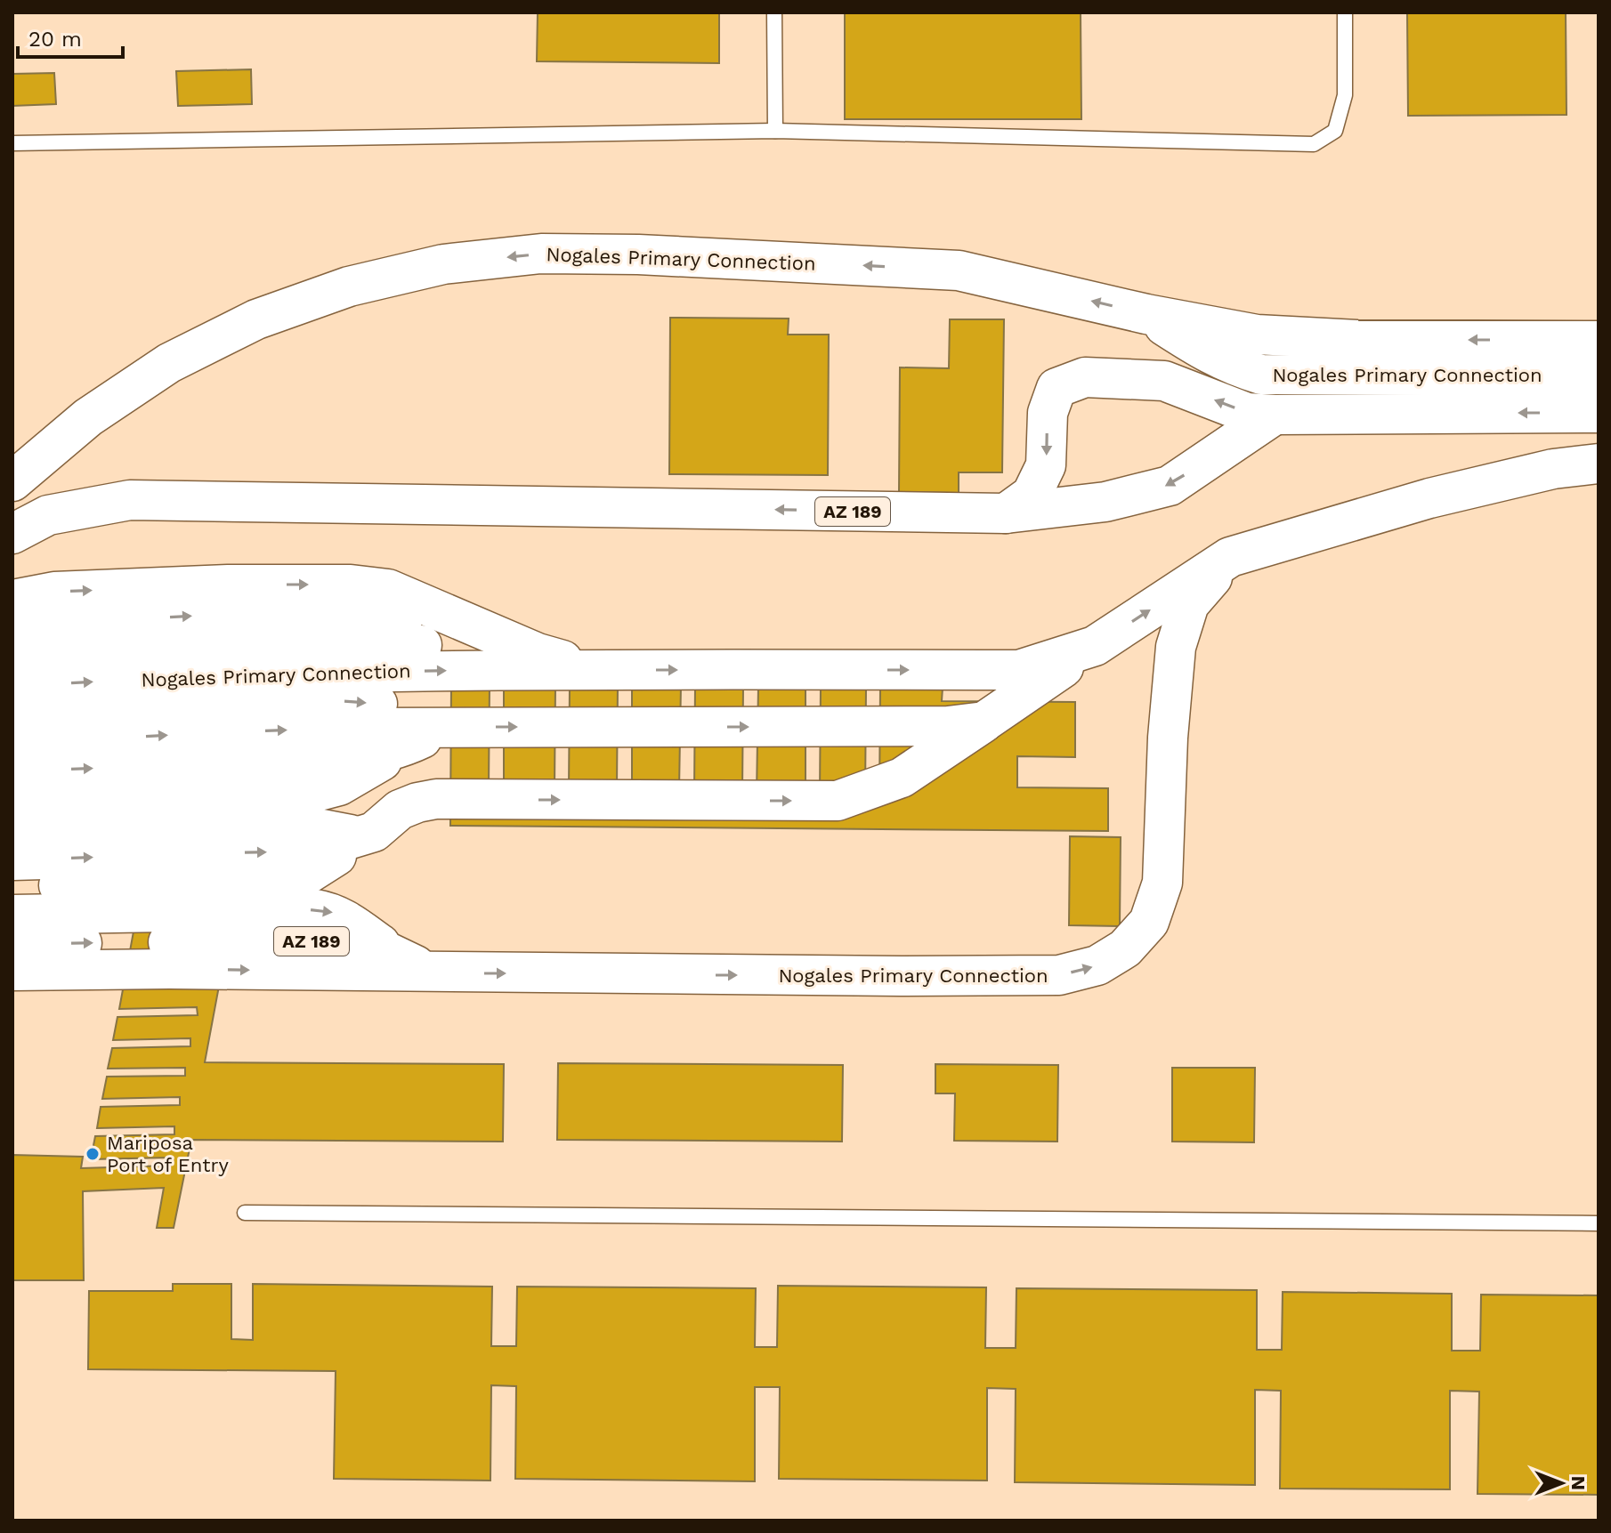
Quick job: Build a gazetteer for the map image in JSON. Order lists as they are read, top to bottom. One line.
{"streets":{"highway":["Nogales Primary Connection","AZ 189"]},"places":["Mariposa Port of Entry"],"scale_bar":"20 m","north":"right"}
